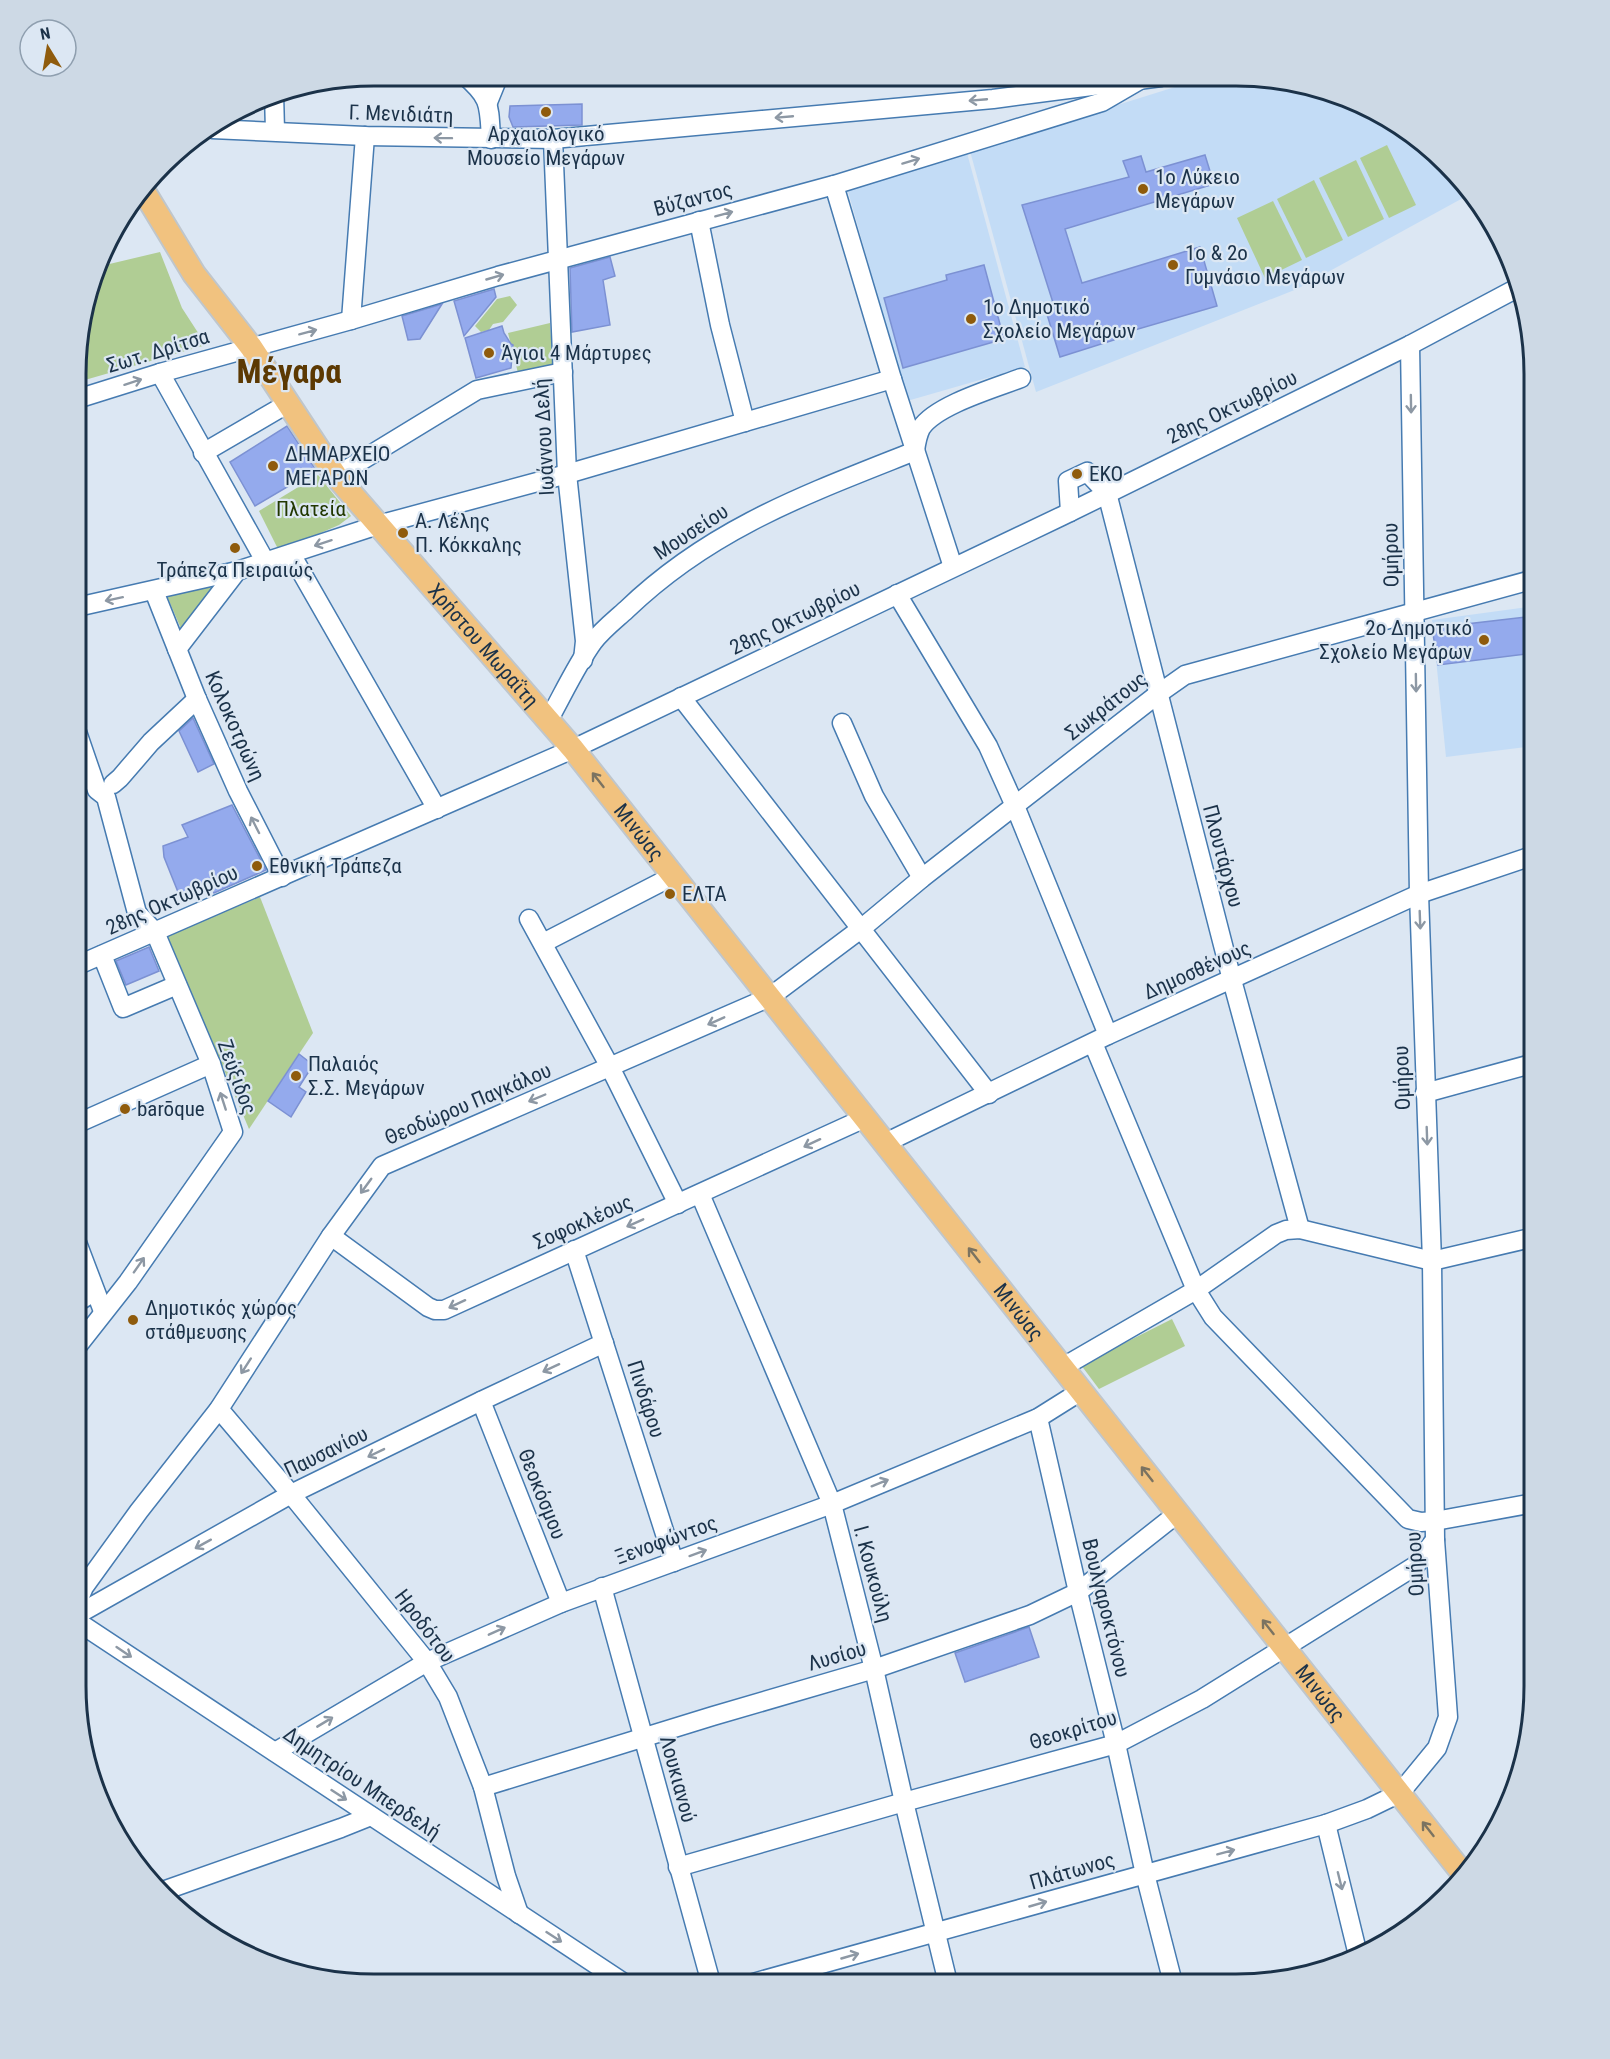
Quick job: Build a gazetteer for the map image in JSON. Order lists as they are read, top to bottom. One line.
{"streets":{"main road":["Χρήστου Μωραΐτη","Μινώας"],"street":["Γ. Μενιδιάτη","Βύζαντος","Σωτ. Δρίτσα","28ης Οκτωβρίου","Ιωάννου Δελή","Μουσείου","Ομήρου","Σωκράτους","Κολοκοτρώνη","Πλουτάρχου","Δημοσθένους","Ζεύξιδος","Θεοδώρου Παγκάλου","Σοφοκλέους","Πινδάρου","Παυσανίου","Θεοκόσμου","Ξενοφώντος","Ι. Κουκούλη","Βουλγαροκτόνου","Ηροδότου","Λυσίου","Θεοκρίτου","Λουκιανού","Δημητρίου Μπερδελή","Πλάτωνος"]},"crossings":[["Γ. Μενιδιάτη","Ιωάννου Δελή"],["Βύζαντος","Σωτ. Δρίτσα"],["Βύζαντος","Ιωάννου Δελή"],["Βύζαντος","Χρήστου Μωραΐτη"],["Σωτ. Δρίτσα","Χρήστου Μωραΐτη"],["28ης Οκτωβρίου","Ομήρου"],["28ης Οκτωβρίου","Χρήστου Μωραΐτη"],["28ης Οκτωβρίου","Κολοκοτρώνη"],["28ης Οκτωβρίου","Μινώας"],["28ης Οκτωβρίου","Πλουτάρχου"],["28ης Οκτωβρίου","Ζεύξιδος"],["Ιωάννου Δελή","Μουσείου"],["Μουσείου","Χρήστου Μωραΐτη"],["Ομήρου","Σωκράτους"],["Ομήρου","Μινώας"],["Ομήρου","Δημοσθένους"],["Ομήρου","Θεοκρίτου"],["Ομήρου","Πλάτωνος"],["Χρήστου Μωραΐτη","Μινώας"],["Σωκράτους","Μινώας"],["Σωκράτους","Πλουτάρχου"],["Σωκράτους","Θεοδώρου Παγκάλου"],["Μινώας","Δημοσθένους"],["Μινώας","Θεοδώρου Παγκάλου"],["Μινώας","Σοφοκλέους"],["Μινώας","Ξενοφώντος"],["Μινώας","Λυσίου"],["Μινώας","Θεοκρίτου"],["Μινώας","Πλάτωνος"],["Πλουτάρχου","Δημοσθένους"],["Θεοδώρου Παγκάλου","Σοφοκλέους"],["Θεοδώρου Παγκάλου","Ηροδότου"],["Σοφοκλέους","Πινδάρου"],["Σοφοκλέους","Ι. Κουκούλη"],["Πινδάρου","Παυσανίου"],["Πινδάρου","Ξενοφώντος"],["Παυσανίου","Θεοκόσμου"],["Παυσανίου","Ηροδότου"],["Θεοκόσμου","Ξενοφώντος"],["Ξενοφώντος","Ι. Κουκούλη"],["Ξενοφώντος","Βουλγαροκτόνου"],["Ξενοφώντος","Ηροδότου"],["Ξενοφώντος","Λουκιανού"],["Ξενοφώντος","Δημητρίου Μπερδελή"],["Ι. Κουκούλη","Λυσίου"],["Ι. Κουκούλη","Θεοκρίτου"],["Ι. Κουκούλη","Πλάτωνος"],["Βουλγαροκτόνου","Λυσίου"],["Βουλγαροκτόνου","Θεοκρίτου"],["Βουλγαροκτόνου","Πλάτωνος"],["Ηροδότου","Λυσίου"],["Ηροδότου","Δημητρίου Μπερδελή"],["Λυσίου","Λουκιανού"],["Θεοκρίτου","Λουκιανού"]],"one_way":["Γ. Μενιδιάτη","Σωτ. Δρίτσα","Ομήρου","Μινώας","Ζεύξιδος","Θεοδώρου Παγκάλου","Σοφοκλέους","Παυσανίου","Ξενοφώντος","Δημητρίου Μπερδελή","Πλάτωνος"],"districts":["Μέγαρα"],"parks":["Πλατεία"],"places":["Αρχαιολογικό Μουσείο Μεγάρων","1ο Λύκειο Μεγάρων","1ο & 2ο Γυμνάσιο Μεγάρων","1ο Δημοτικό Σχολείο Μεγάρων","Άγιοι 4 Μάρτυρες","ΔΗΜΑΡΧΕΙΟ ΜΕΓΑΡΩΝ","EKO","Α. Λέλης Π. Κόκκαλης","Τράπεζα Πειραιώς","2ο Δημοτικό Σχολείο Μεγάρων","Εθνική Τράπεζα","ΕΛΤΑ","Παλαιός Σ.Σ. Μεγάρων","barōque","Δημοτικός χώρος στάθμευσης"],"north":"top"}
